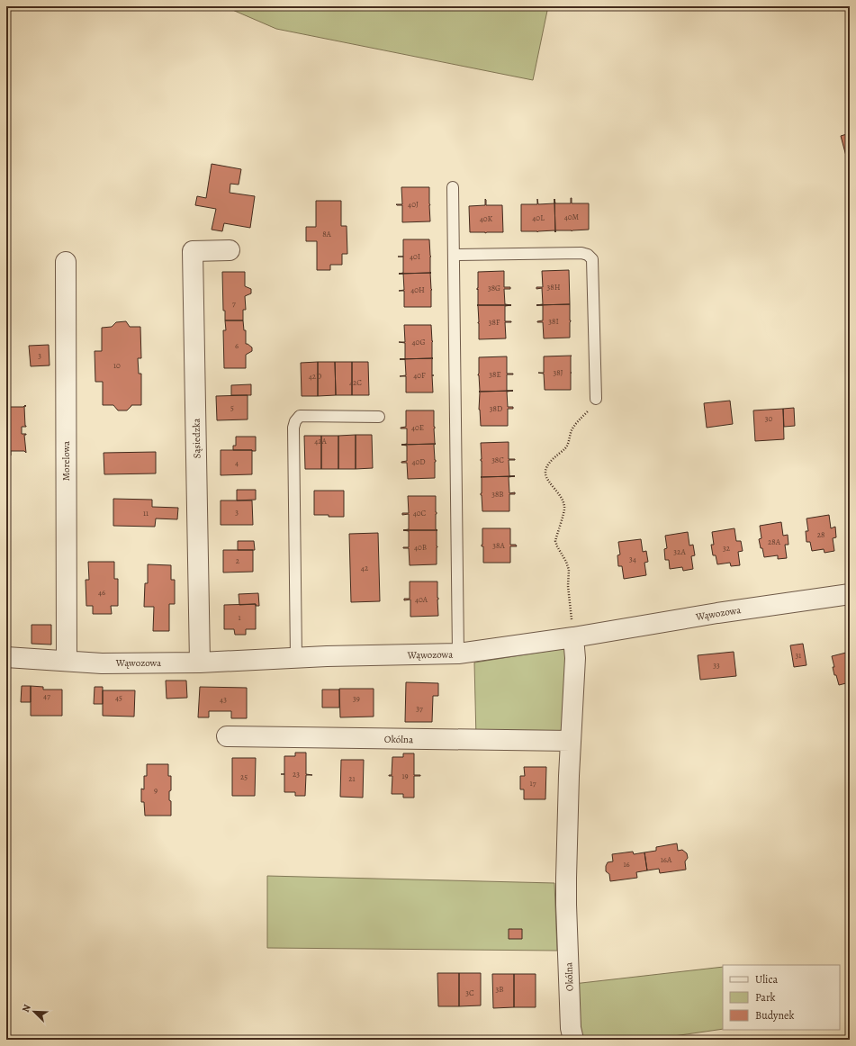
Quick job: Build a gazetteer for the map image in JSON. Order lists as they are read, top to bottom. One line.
{"streets":{"street":["Sąsiedzka","Morelowa","Wąwozowa","Okólna"]},"crossings":[["Sąsiedzka","Wąwozowa"],["Morelowa","Wąwozowa"],["Wąwozowa","Okólna"]],"house_numbers":["40J","40M","40L","40K","8A","40I","38H","38G","40H","7","38I","38F","40G","6","3","10","38J","38E","40F","42D","42C","5","38D","30","40E","42A","38C","40D","4","38B","3","11","40C","28","28A","38A","40B","32","32A","34","2","42","46","40A","1","31","33","47","45","39","43","37","23","19","25","21","17","9","16A","16","3B","3C"],"legend":["Ulica","Park","Budynek"],"north":"top left"}
